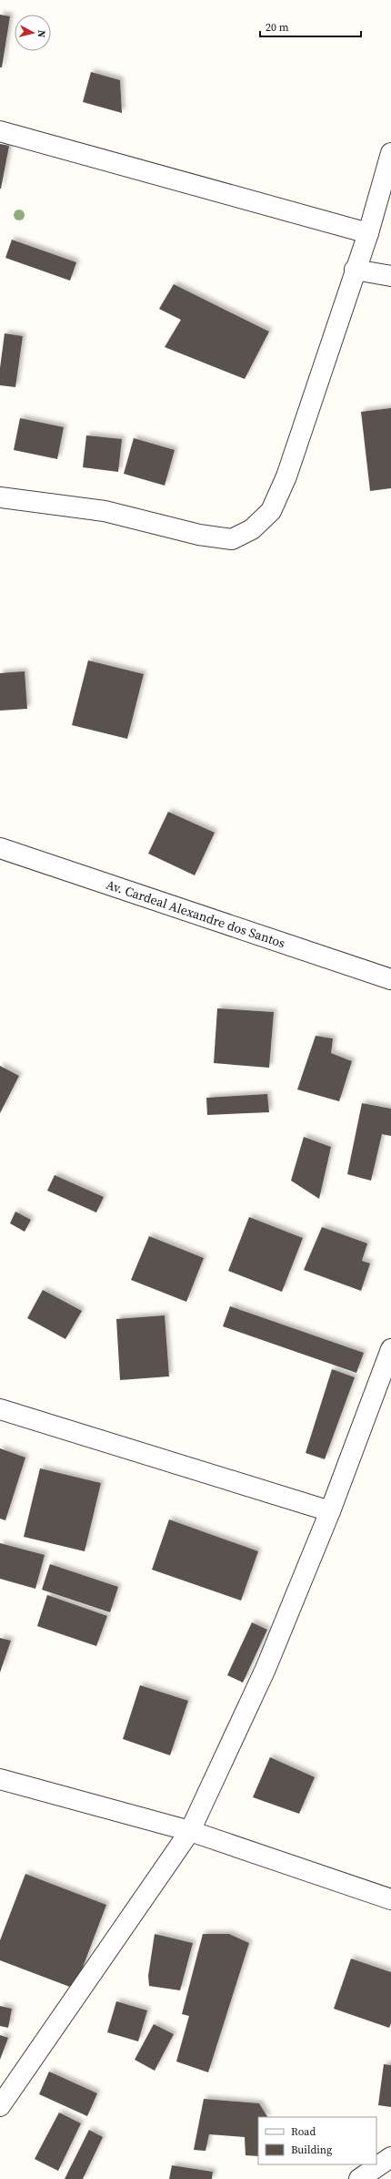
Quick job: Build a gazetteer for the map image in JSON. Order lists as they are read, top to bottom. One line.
{"streets":{"street":["Av. Cardeal Alexandre dos Santos"]},"legend":["Road","Building"],"scale_bar":"20 m","north":"right"}
